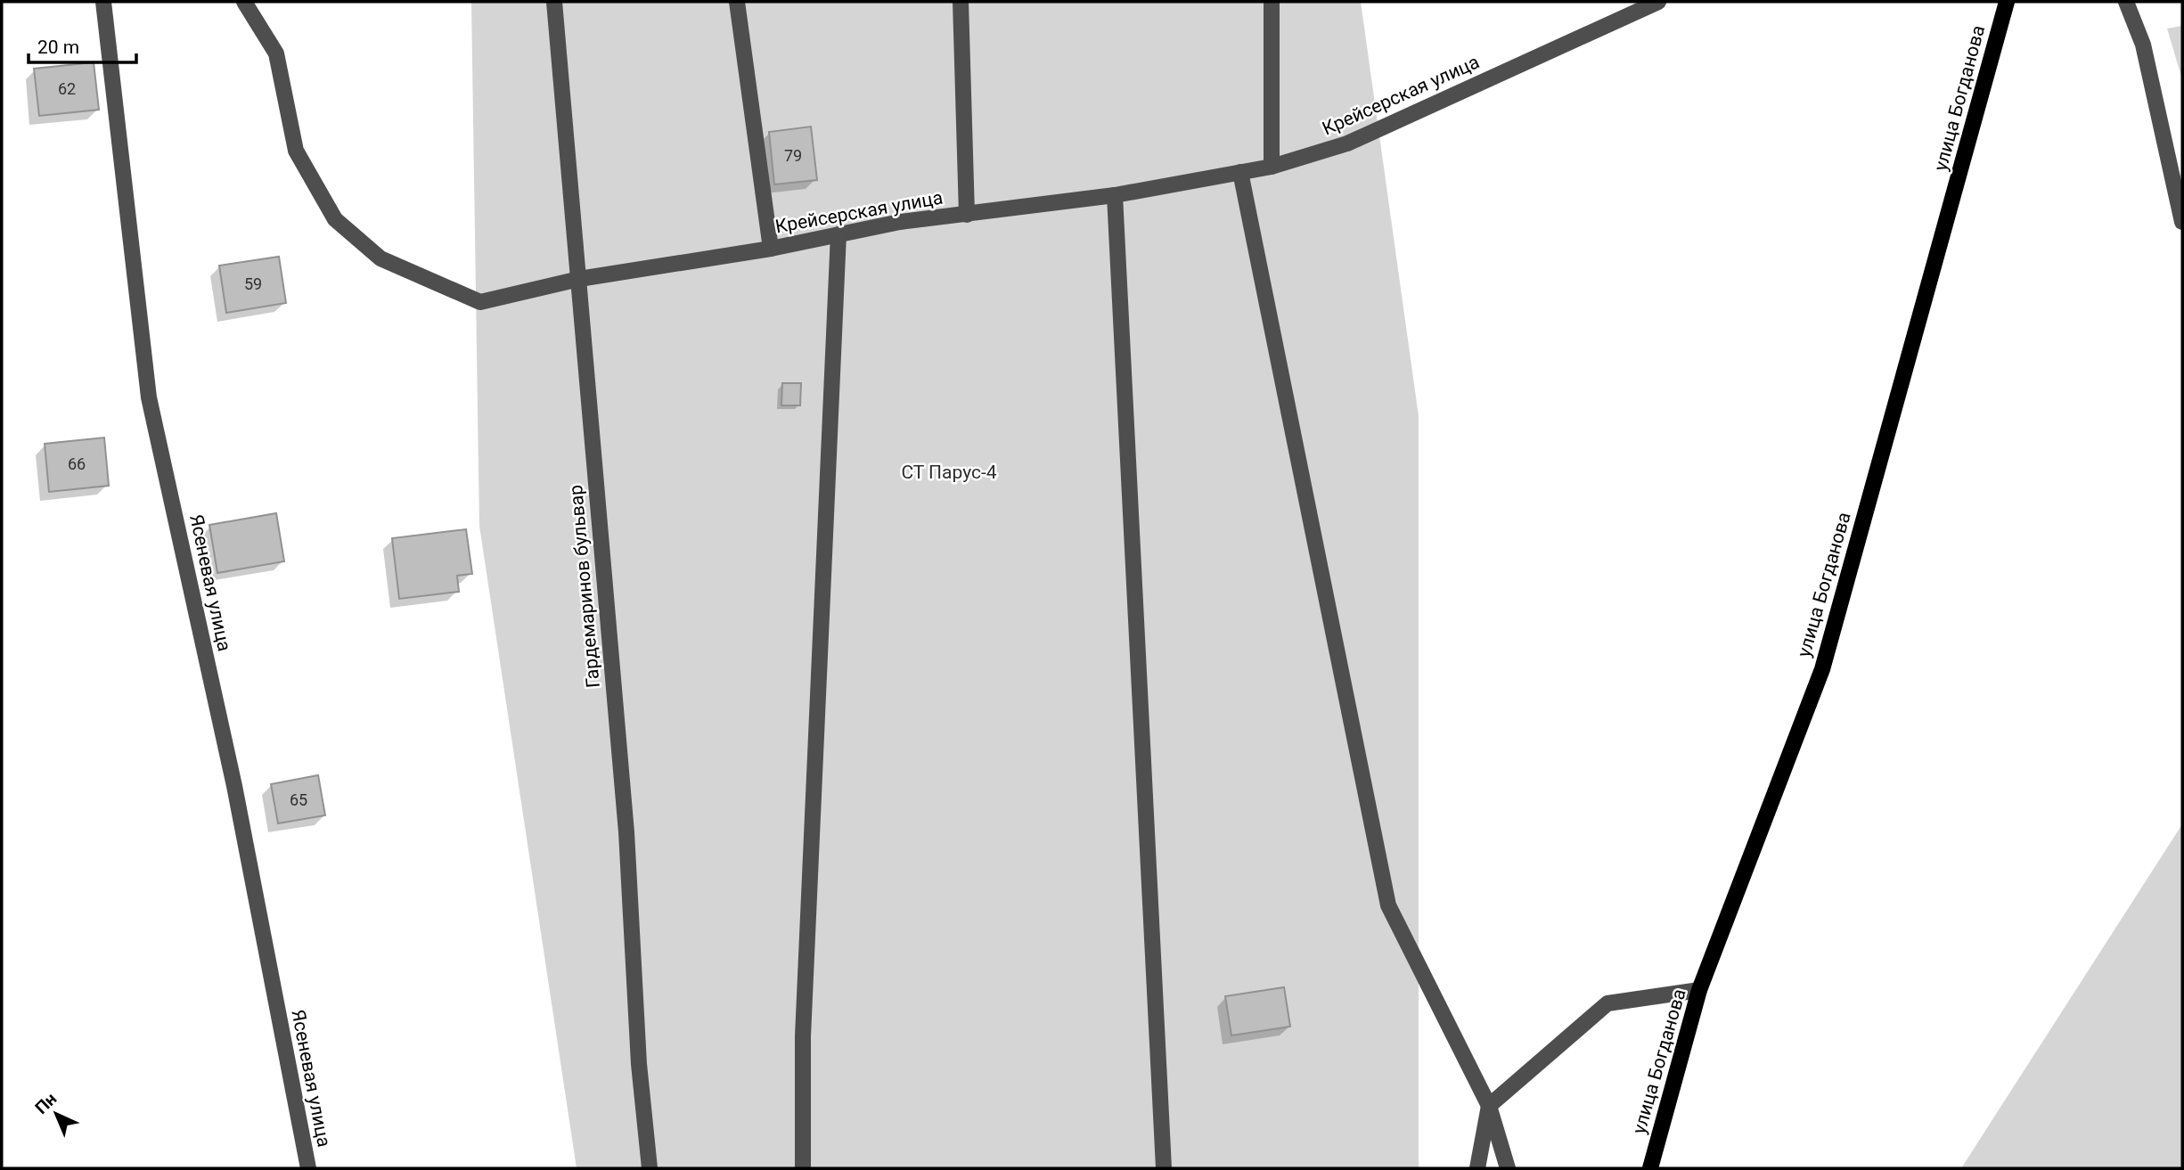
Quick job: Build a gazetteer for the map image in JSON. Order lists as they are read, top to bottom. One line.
{"streets":{"main road":["улица Богданова"],"street":["Крейсерская улица","Ясеневая улица","Гардемаринов бульвар"]},"crossings":[["Крейсерская улица","Гардемаринов бульвар"]],"parks":["СТ Парус-4"],"house_numbers":["62","79","59","66","65"],"scale_bar":"20 m","north":"top left"}
